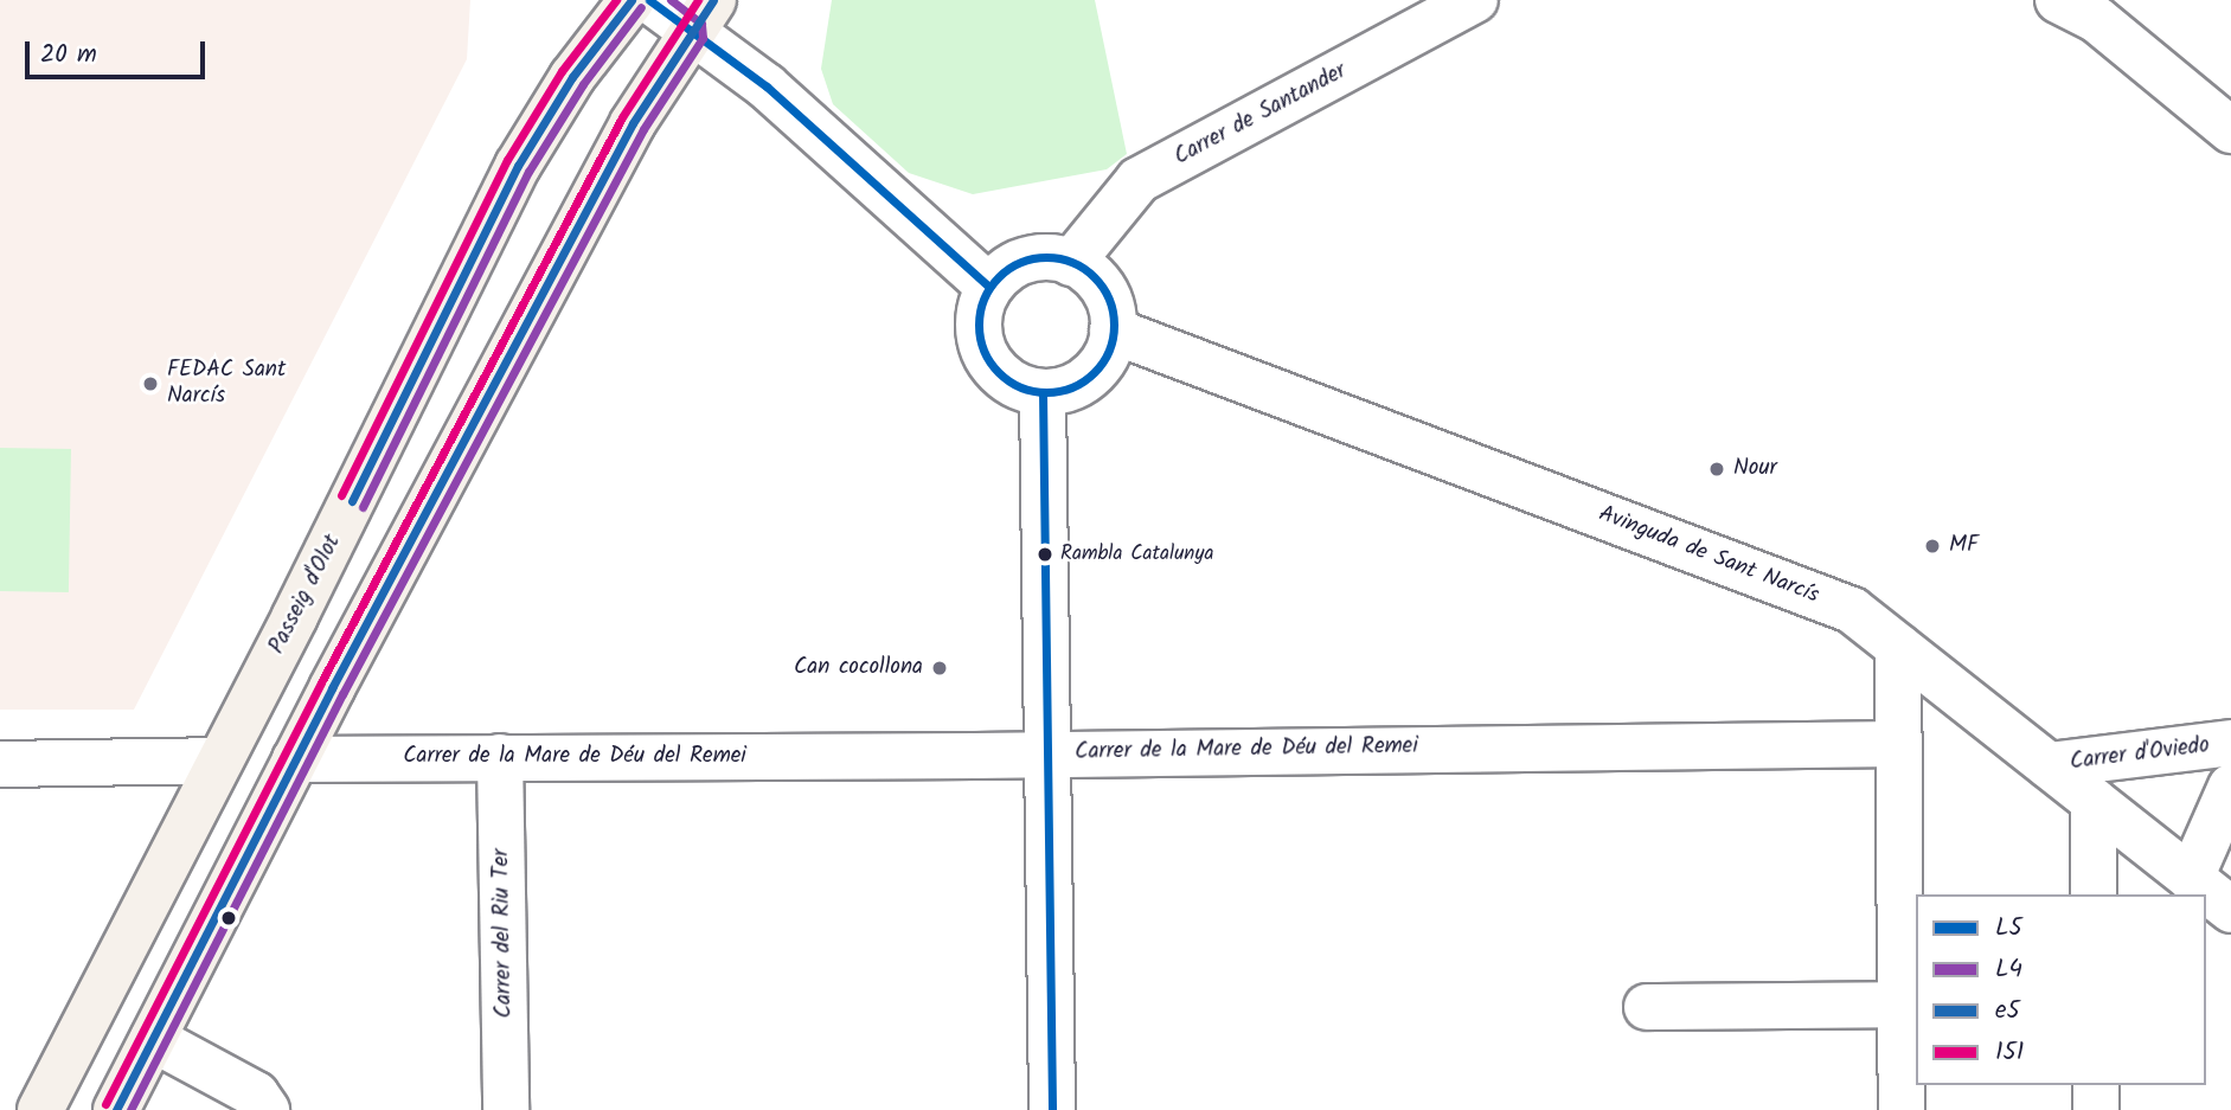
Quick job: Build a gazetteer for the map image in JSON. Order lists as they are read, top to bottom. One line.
{"streets":{"main road":["Passeig d'Olot"],"street":["Carrer de Santander","Avinguda de Sant Narcís","Carrer de la Mare de Déu del Remei","Carrer d'Oviedo","Carrer del Riu Ter"]},"crossings":[["Carrer de Santander","Avinguda de Sant Narcís"],["Avinguda de Sant Narcís","Carrer d'Oviedo"],["Carrer de la Mare de Déu del Remei","Carrer del Riu Ter"]],"places":["FEDAC Sant Narcís","Nour","MF","Rambla Catalunya","Can cocollona"],"lines":["transit line L5","transit line L4","transit line e5","transit line 151"],"legend":["L5","L4","e5","151"],"scale_bar":"20 m"}
